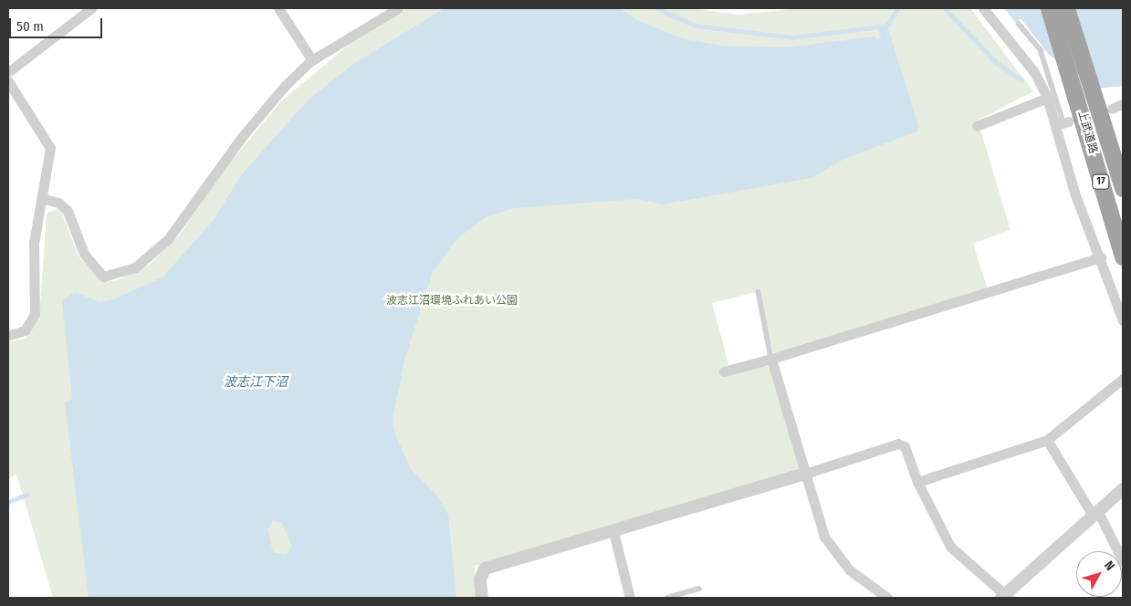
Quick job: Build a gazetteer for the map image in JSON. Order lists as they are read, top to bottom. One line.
{"streets":{"highway":["上武道路","17"]},"water":["波志江下沼"],"parks":["波志江沼環境ふれあい公園"],"scale_bar":"50 m","north":"top right"}
